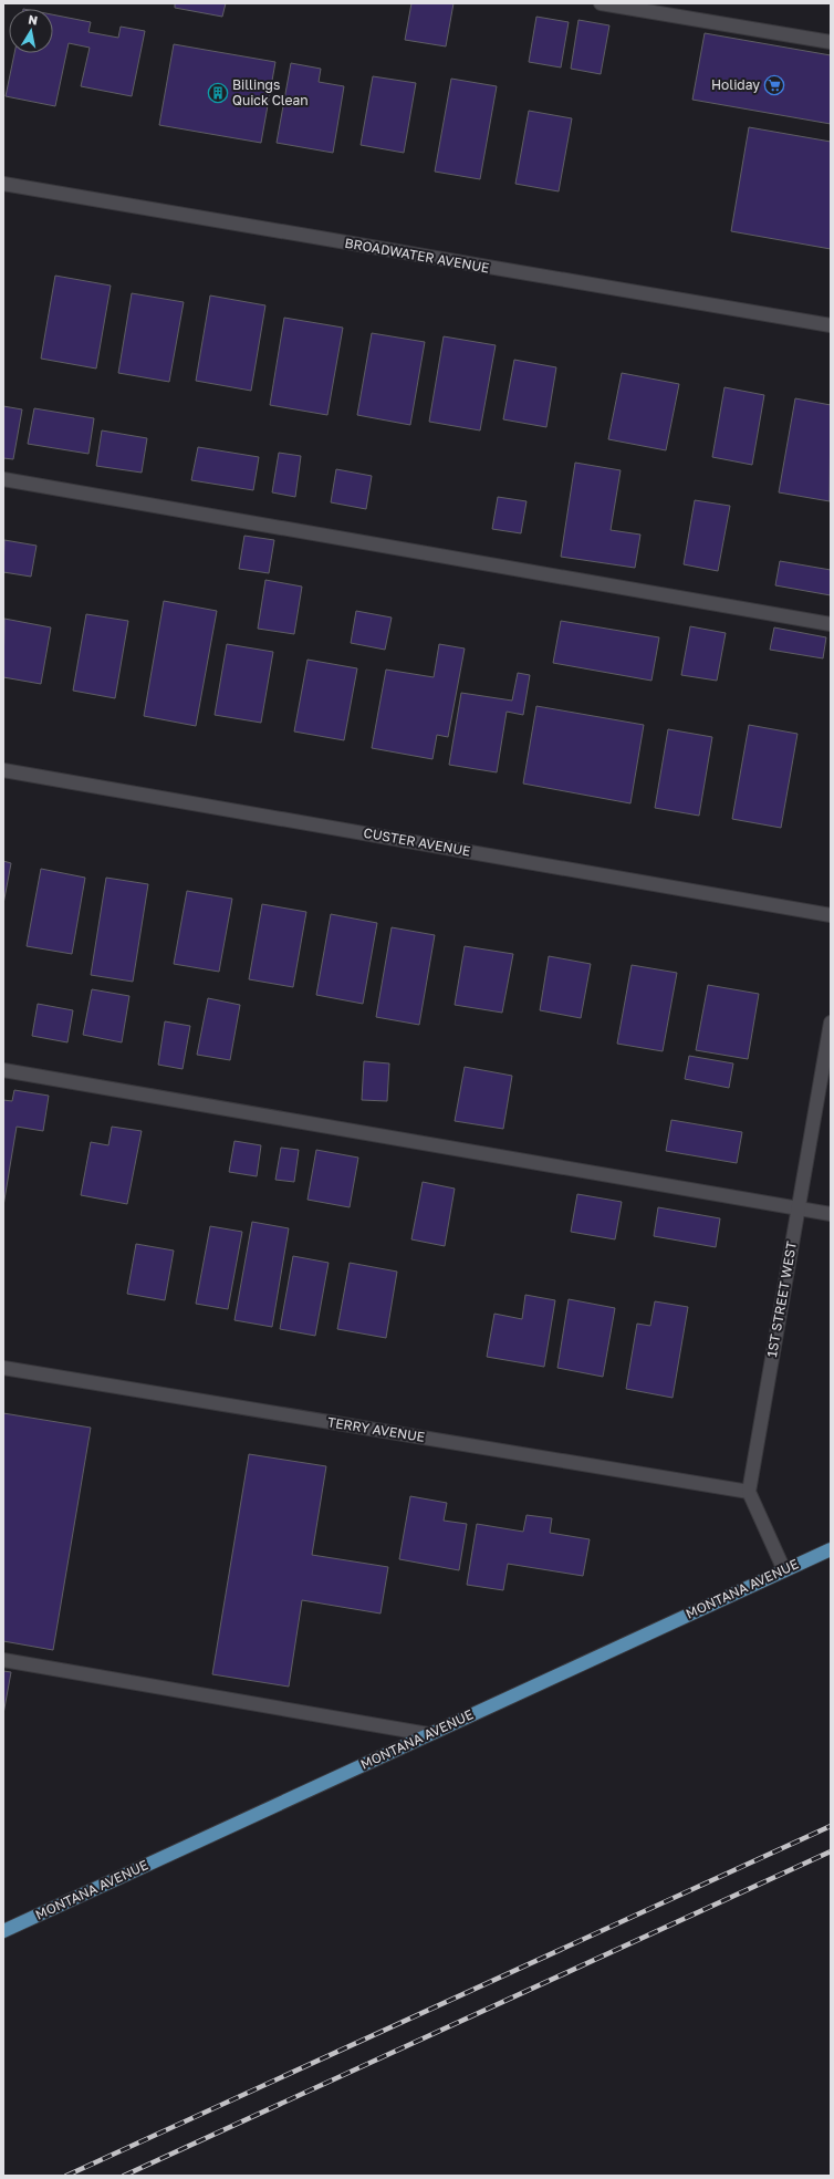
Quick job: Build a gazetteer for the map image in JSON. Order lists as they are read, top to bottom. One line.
{"streets":{"main road":["MONTANA AVENUE"],"street":["BROADWATER AVENUE","CUSTER AVENUE","1ST STREET WEST","TERRY AVENUE"]},"crossings":[["1ST STREET WEST","TERRY AVENUE"]],"places":{"supermarket":["Holiday"],"building":["Billings Quick Clean"]},"north":"top"}
